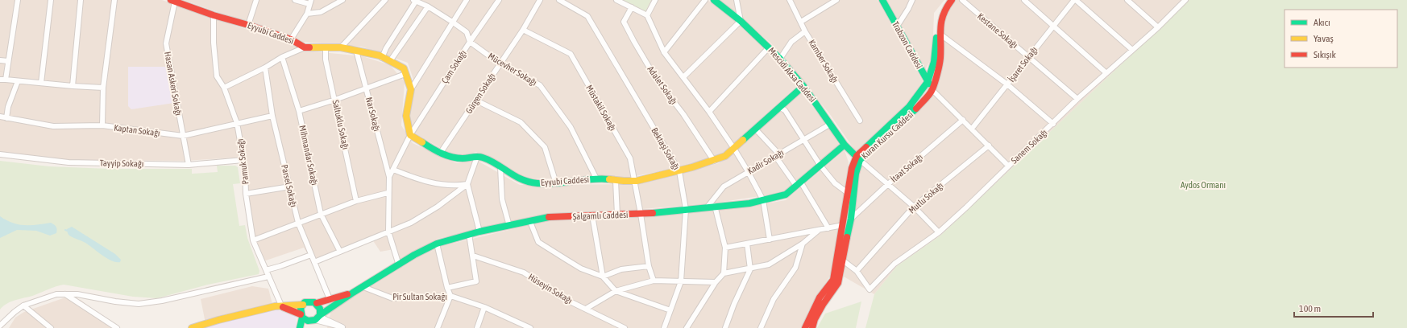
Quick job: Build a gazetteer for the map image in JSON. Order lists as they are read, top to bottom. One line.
{"streets":{"street":["Kestane Sokağı","Eyyubi Caddesi","Trabzon Caddesi","Kamber Sokağı","İşaret Sokağı","Çam Sokağı","Mücevher Sokağı","Mescidi Aksa Caddesi","Hasan Askeri Sokağı","Adalet Sokağı","Gürgen Sokağı","Müstakil Sokağı","Nar Sokağı","Saltuklu Sokağı","Kaptan Sokağı","Kuran Kursu Caddesi","Sanem Sokağı","Bektaşi Sokağı","Mihmandar Sokağı","Pamuk Sokağı","Kadir Sokağı","Tayyip Sokağı","İtaat Sokağı","Parsel Sokağı","Mutlu Sokağı","Şalgamlı Caddesi","Hüseyin Sokağı","Pir Sultan Sokağı"]},"crossings":[["Kestane Sokağı","İşaret Sokağı"],["Kestane Sokağı","Sanem Sokağı"],["Eyyubi Caddesi","Çam Sokağı"],["Eyyubi Caddesi","Mücevher Sokağı"],["Eyyubi Caddesi","Mescidi Aksa Caddesi"],["Eyyubi Caddesi","Hasan Askeri Sokağı"],["Eyyubi Caddesi","Adalet Sokağı"],["Eyyubi Caddesi","Gürgen Sokağı"],["Eyyubi Caddesi","Müstakil Sokağı"],["Eyyubi Caddesi","Nar Sokağı"],["Eyyubi Caddesi","Saltuklu Sokağı"],["Eyyubi Caddesi","Bektaşi Sokağı"],["Eyyubi Caddesi","Pamuk Sokağı"],["Trabzon Caddesi","Kuran Kursu Caddesi"],["Çam Sokağı","Mücevher Sokağı"],["Çam Sokağı","Nar Sokağı"],["Mücevher Sokağı","Gürgen Sokağı"],["Mescidi Aksa Caddesi","Kuran Kursu Caddesi"],["Mescidi Aksa Caddesi","Kadir Sokağı"],["Mescidi Aksa Caddesi","Şalgamlı Caddesi"],["Hasan Askeri Sokağı","Kaptan Sokağı"],["Hasan Askeri Sokağı","Tayyip Sokağı"],["Gürgen Sokağı","Müstakil Sokağı"],["Müstakil Sokağı","Şalgamlı Caddesi"],["Kaptan Sokağı","Pamuk Sokağı"],["Kaptan Sokağı","Parsel Sokağı"],["Kuran Kursu Caddesi","İtaat Sokağı"],["Sanem Sokağı","Mutlu Sokağı"],["Bektaşi Sokağı","Şalgamlı Caddesi"],["Pamuk Sokağı","Tayyip Sokağı"],["Kadir Sokağı","Şalgamlı Caddesi"],["Şalgamlı Caddesi","Pir Sultan Sokağı"]],"parks":["Aydos Ormanı"],"legend":["Akıcı","Yavaş","Sıkışık"],"scale_bar":"100 m"}
